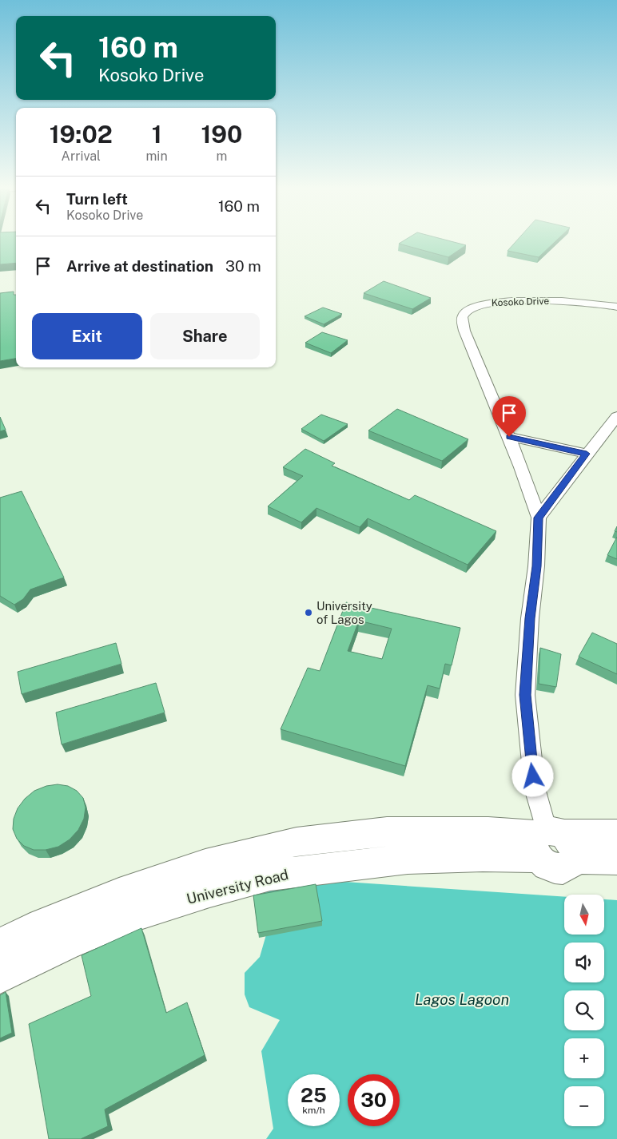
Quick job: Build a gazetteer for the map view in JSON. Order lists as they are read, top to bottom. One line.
{"streets":{"main road":["University Road"],"street":["Kosoko Drive"]},"crossings":[["Kosoko Drive","University Road"]],"water":["Lagos Lagoon"],"places":["University of Lagos"],"north":"bottom","page":{"turn":["160 m","Kosoko Drive"],"eta":["19:02","Arrival","1","min","190","m"],"list":[{"name":"Turn left","note":"Kosoko Drive","value":"160 m"},{"name":"Arrive at destination","value":"30 m"}],"buttons":["Exit","Share"],"map_buttons":["+","−"],"speed":"25 km/h","limit":"30"}}
